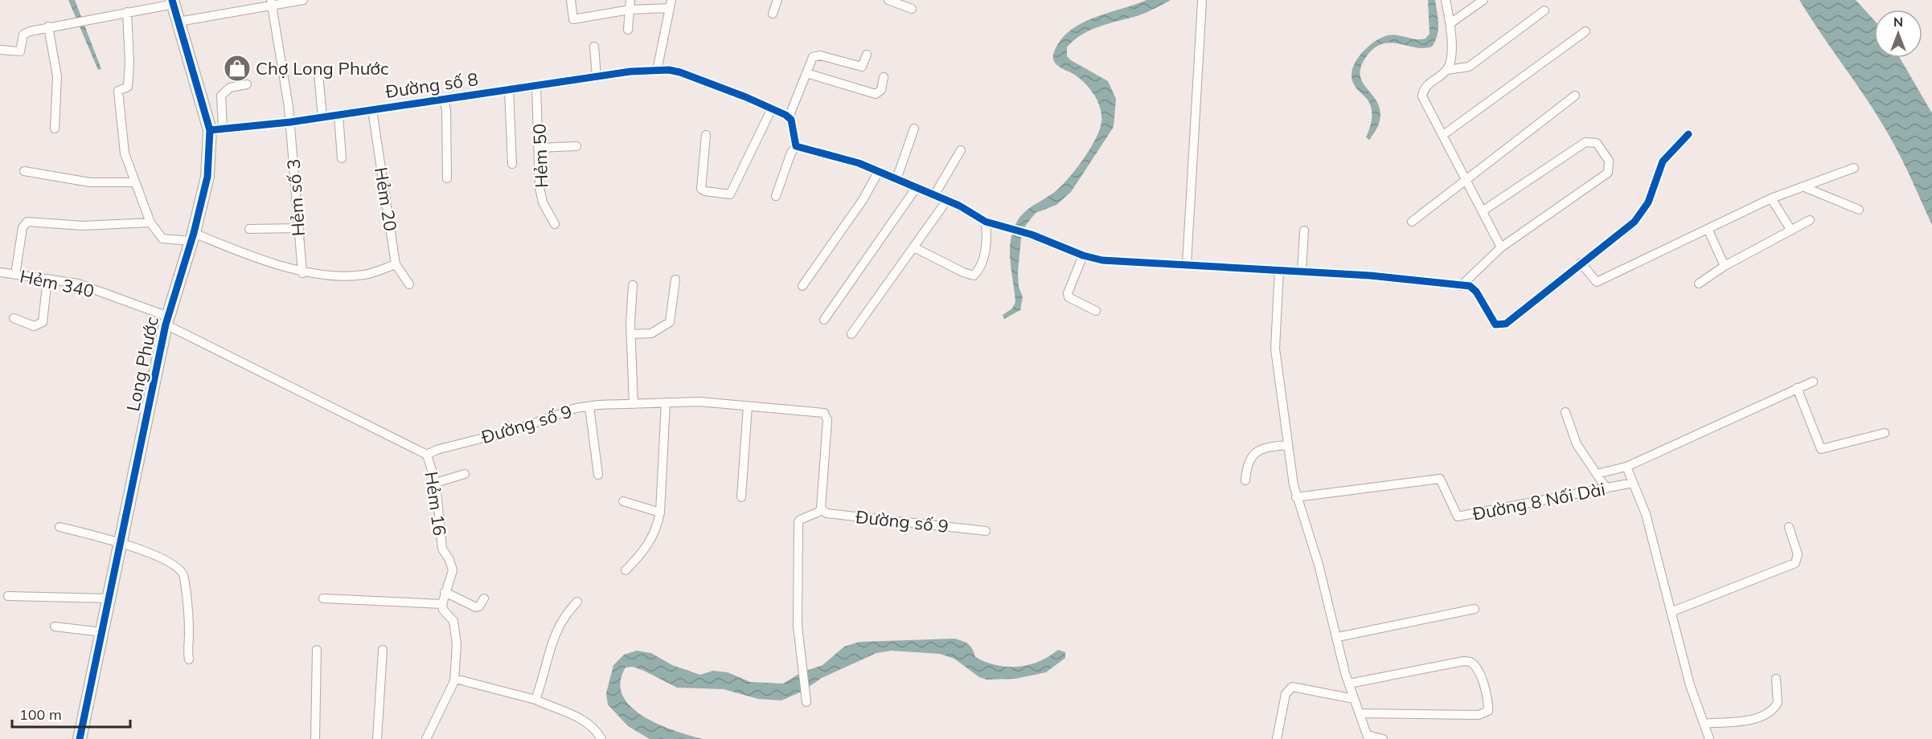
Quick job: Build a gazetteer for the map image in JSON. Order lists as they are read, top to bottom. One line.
{"streets":{"street":["Đường số 8","Hẻm 50","Hẻm số 3","Hẻm 20","Hẻm 340","Long Phước","Đường số 9","Đường 8 Nối Dài","Hẻm 16"]},"crossings":[["Đường số 8","Hẻm 50"],["Đường số 8","Hẻm số 3"],["Đường số 8","Hẻm 20"],["Đường số 8","Long Phước"],["Hẻm 340","Long Phước"],["Đường số 9","Hẻm 16"]],"places":{"shop":["Chợ Long Phước"]},"scale_bar":"100 m","north":"top"}
